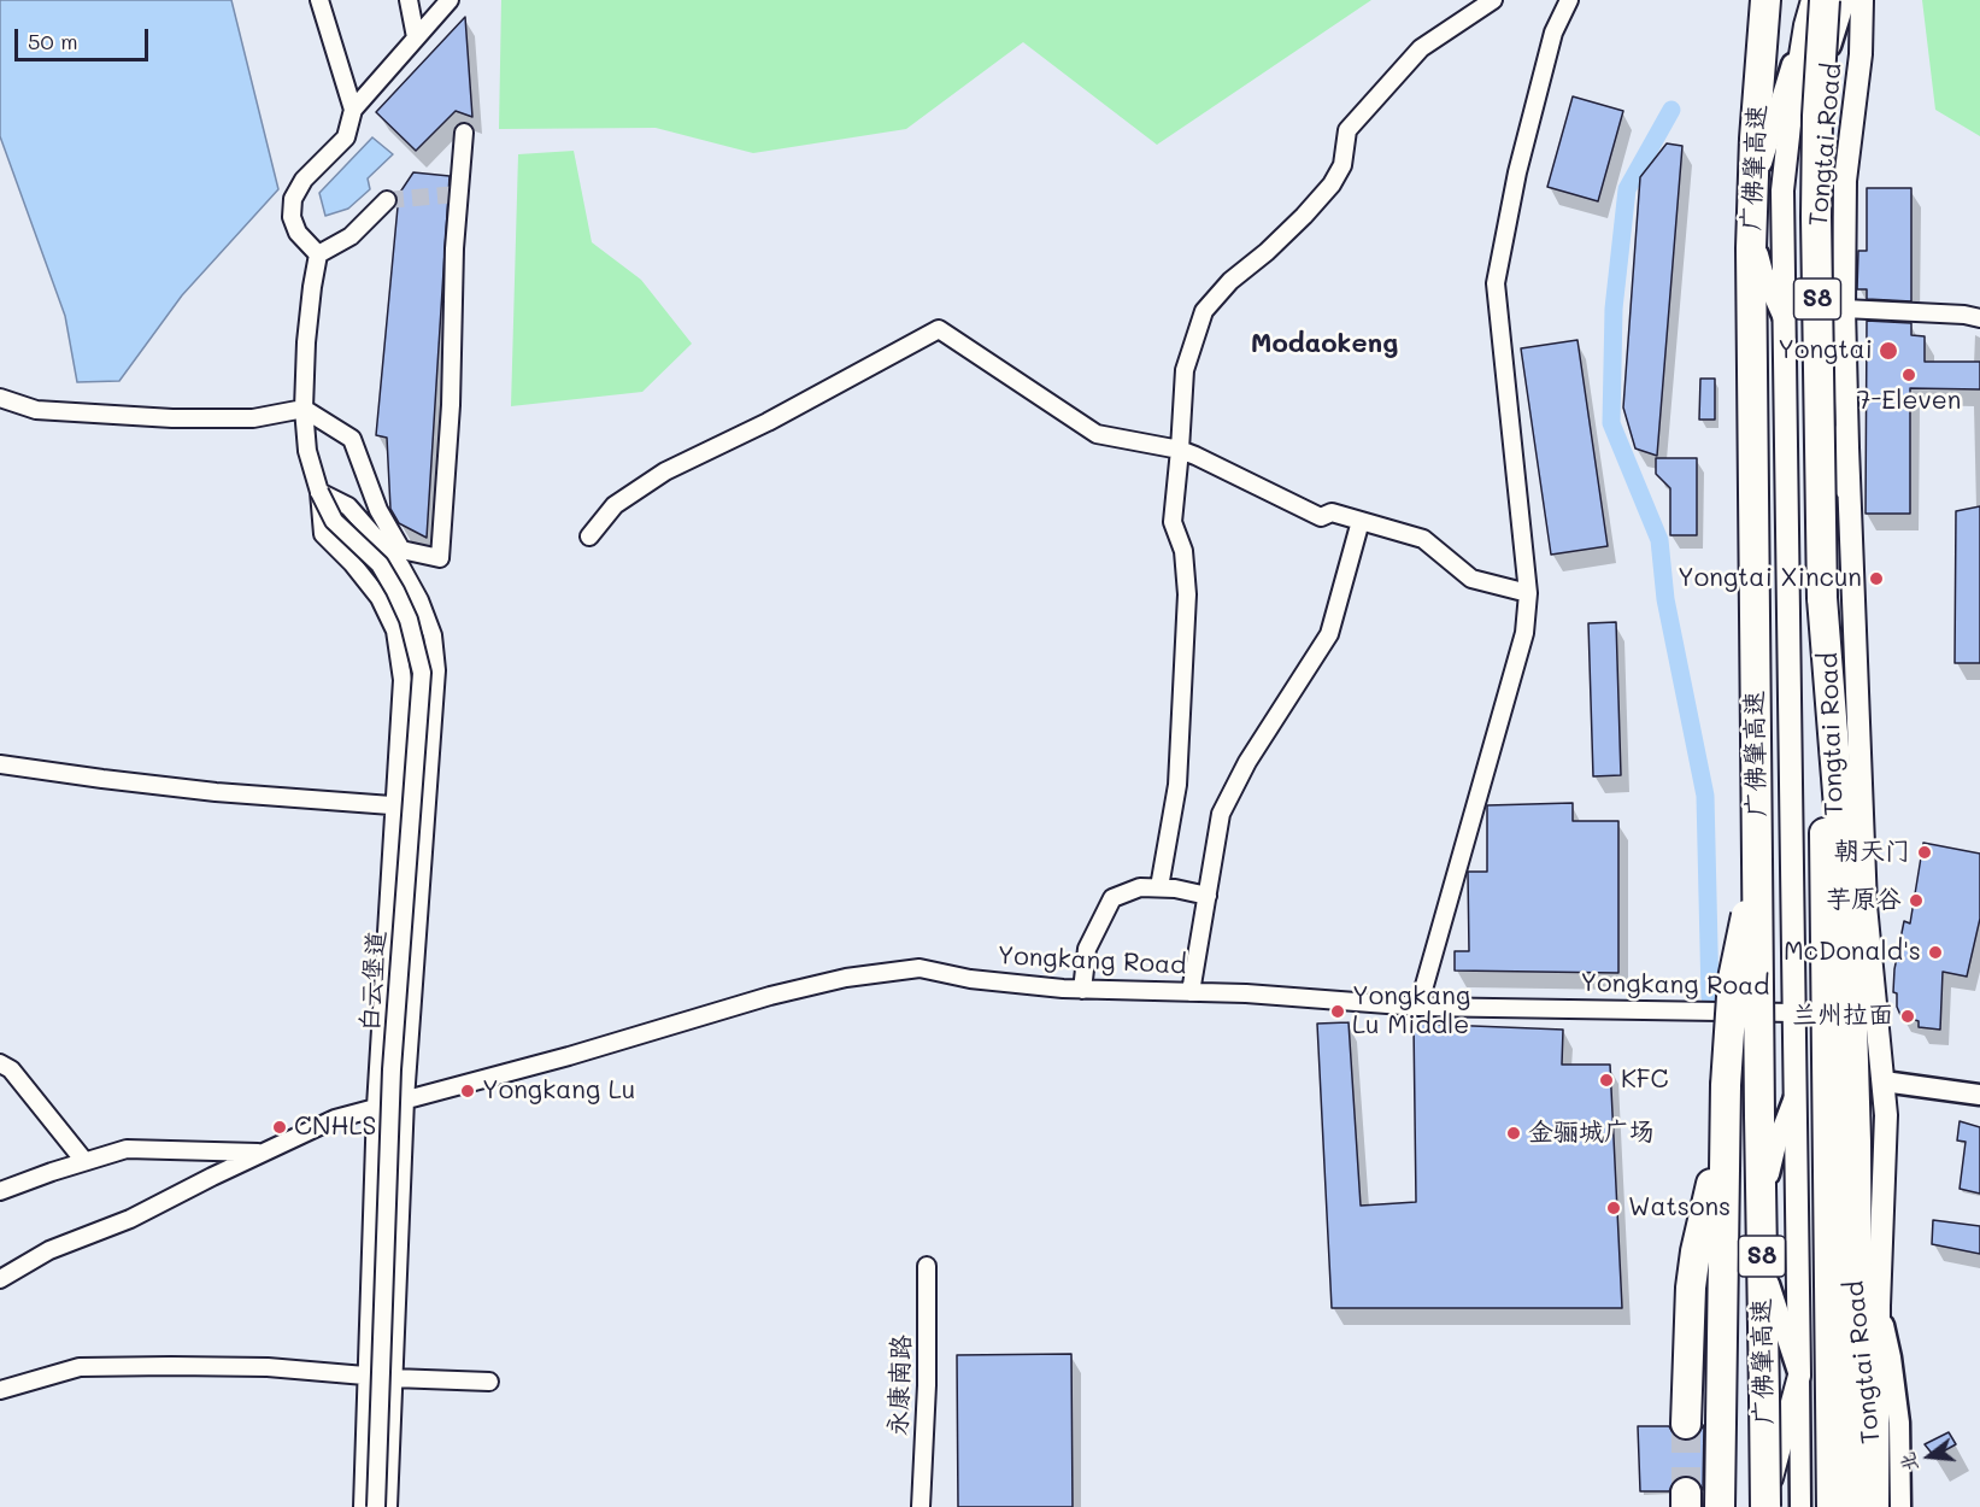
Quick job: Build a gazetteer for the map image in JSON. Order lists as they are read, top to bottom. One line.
{"streets":{"highway":["广佛肇高速","S8"],"main road":["Tongtai Road"],"street":["Yongkang Road","白云堡道","永康南路"]},"crossings":[["Tongtai Road","Yongkang Road"]],"districts":["Modaokeng"],"places":["Yongtai","7-Eleven","Yongtai Xincun","朝天门","芋原谷","McDonald's","Yongkang Lu Middle","兰州拉面","KFC","Yongkang Lu","CNHLS","金骊城广场","Watsons"],"scale_bar":"50 m","north":"left"}
